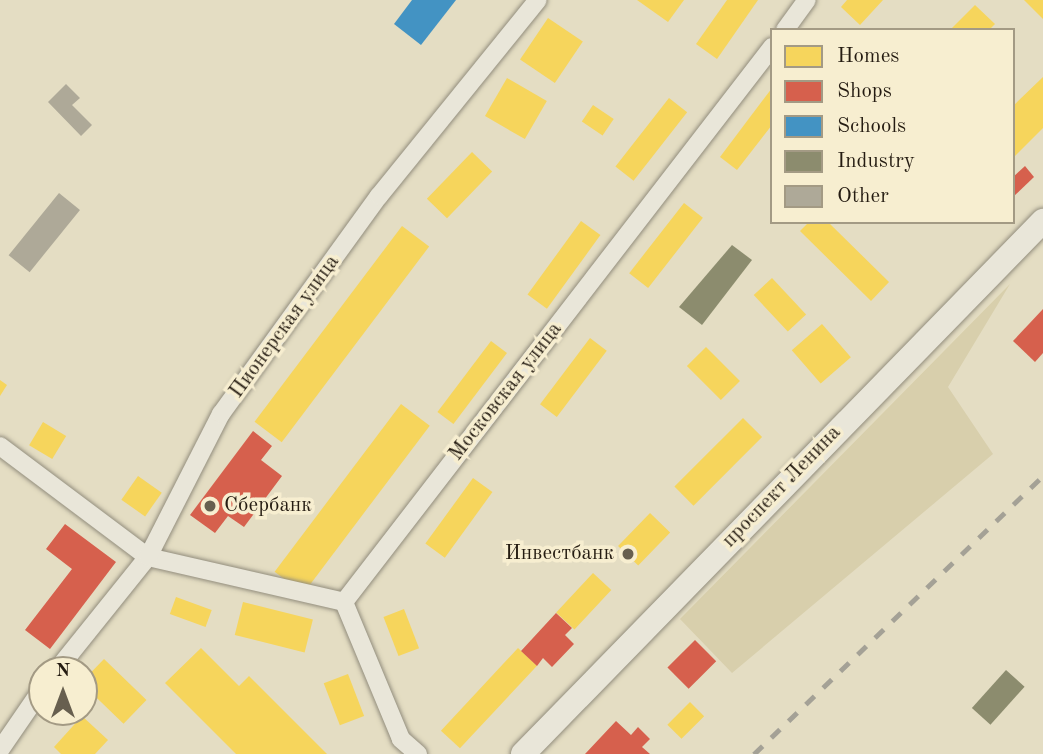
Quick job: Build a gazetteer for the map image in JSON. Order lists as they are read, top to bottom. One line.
{"streets":{"main road":["проспект Ленина"],"street":["Пионерская улица","Московская улица"]},"places":["Сбербанк","Инвестбанк"],"legend":["Homes","Shops","Schools","Industry","Other"],"north":"top"}
